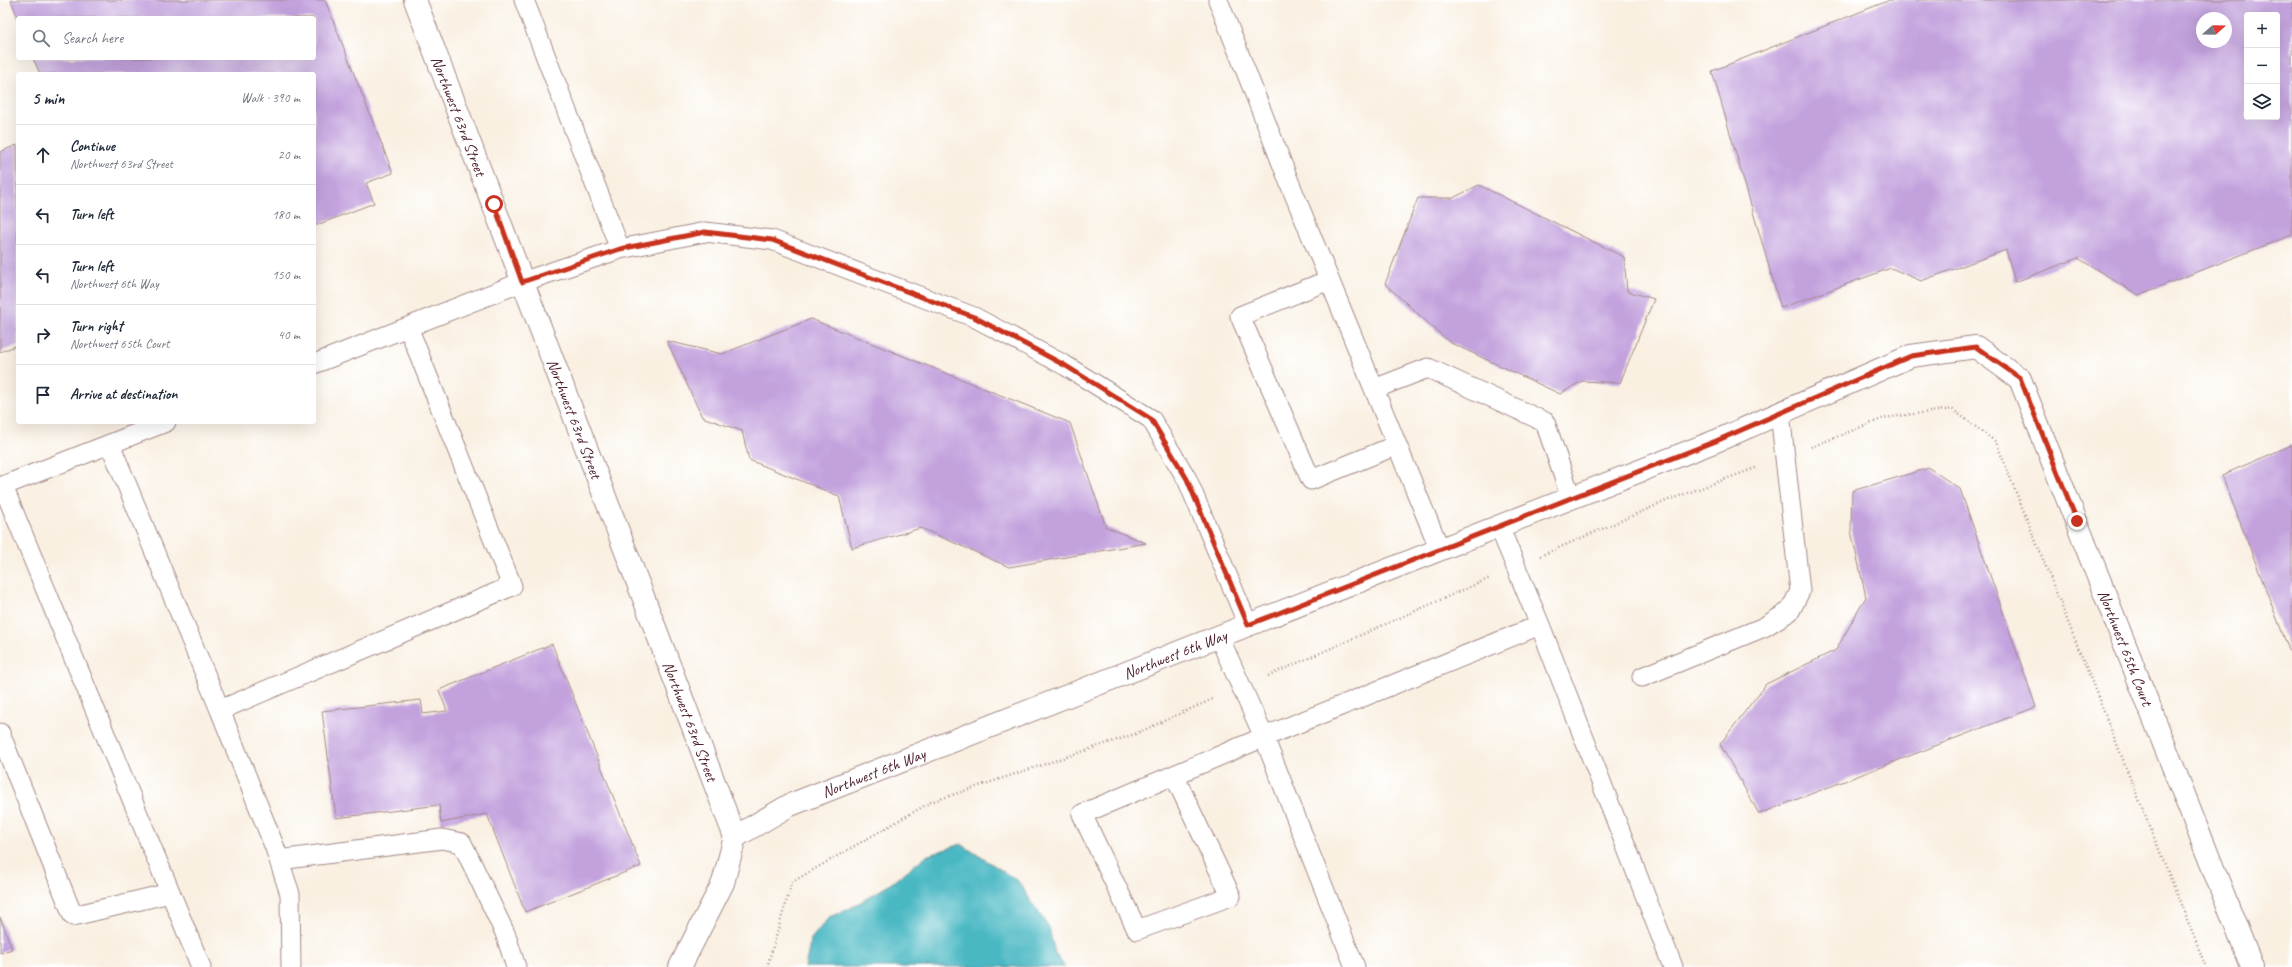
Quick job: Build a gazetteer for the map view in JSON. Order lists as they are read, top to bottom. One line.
{"streets":{"street":["Northwest 63rd Street","Northwest 65th Court","Northwest 6th Way"]},"crossings":[["Northwest 63rd Street","Northwest 6th Way"],["Northwest 65th Court","Northwest 6th Way"]],"north":"right","page":{"map_buttons":["+","−"],"search":"Search here","heading":["5 min","Walk · 390 m"],"list":[["Continue","Northwest 63rd Street","20 m"],["Turn left","180 m"],["Turn left","Northwest 6th Way","150 m"],["Turn right","Northwest 65th Court","40 m"],"Arrive at destination"]}}
